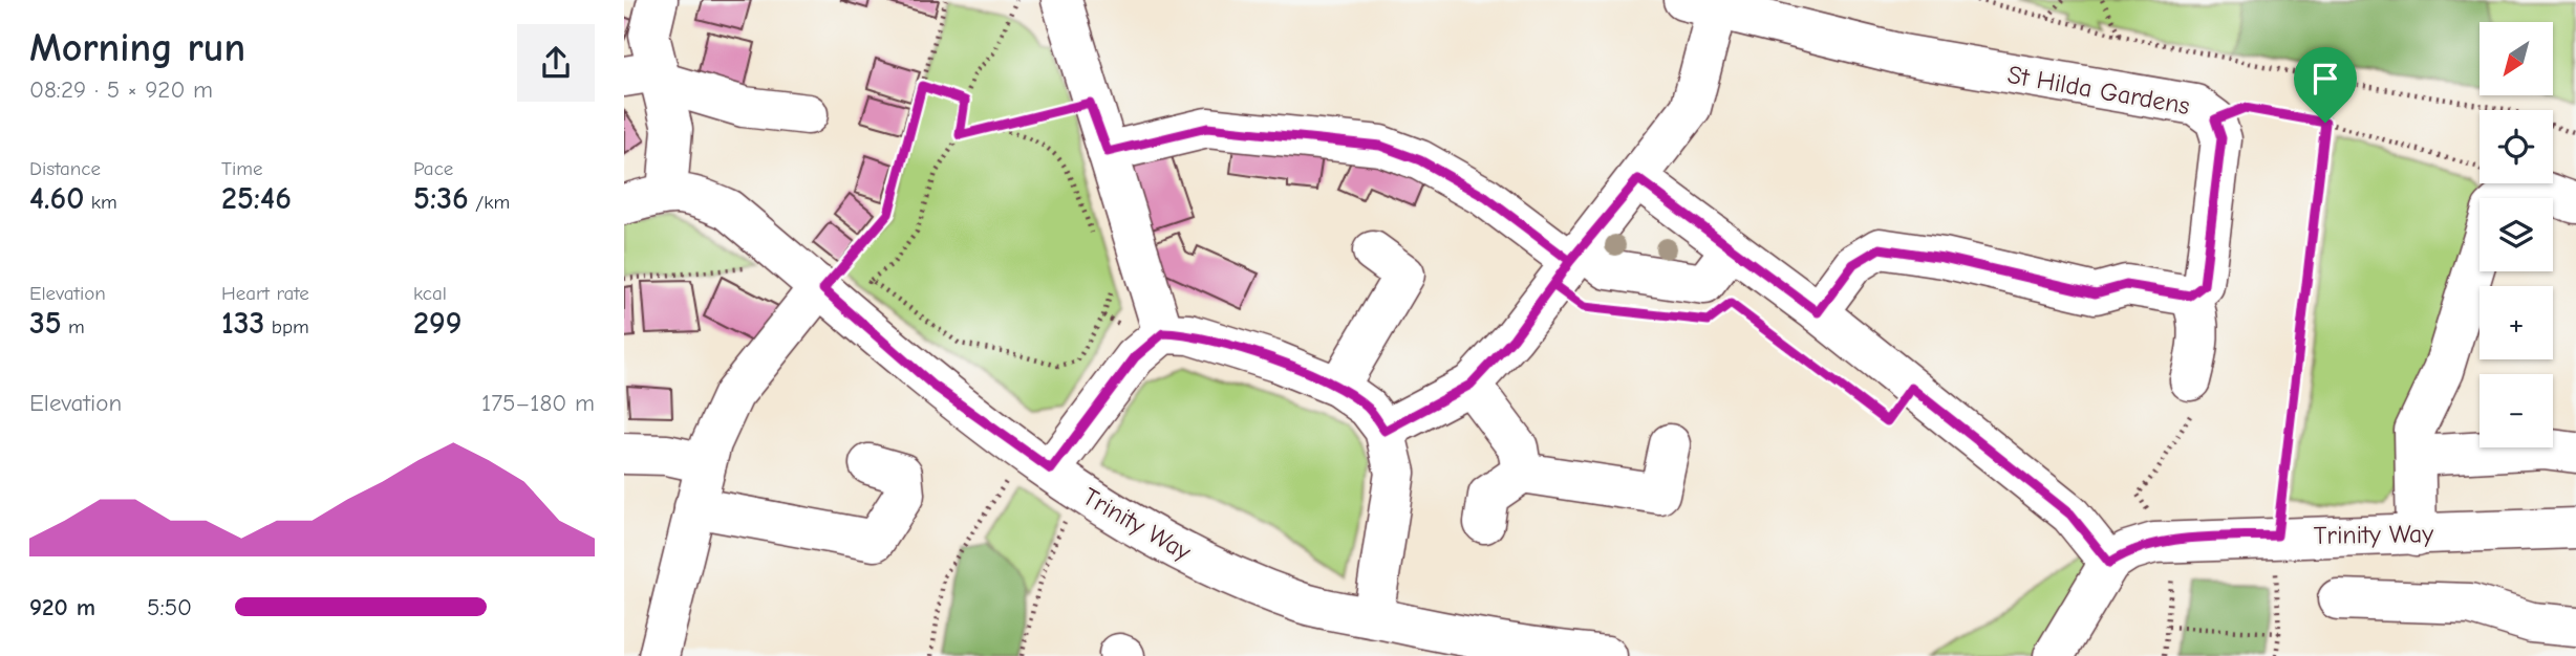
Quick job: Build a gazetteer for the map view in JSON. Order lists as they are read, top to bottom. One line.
{"streets":{"street":["St Hilda Gardens","Trinity Way"]},"north":"bottom left","page":{"heading":["Morning run","08:29 · 5 × 920 m"],"map_buttons":["+","−"],"stats":[["Distance","4.60 km"],["Time","25:46"],["Pace","5:36 /km"],["Elevation","35 m"],["Heart rate","133 bpm"],["kcal","299"]],"chart":["Elevation","175–180 m"],"list":[{"name":"920 m","note":"5:50"}]}}
